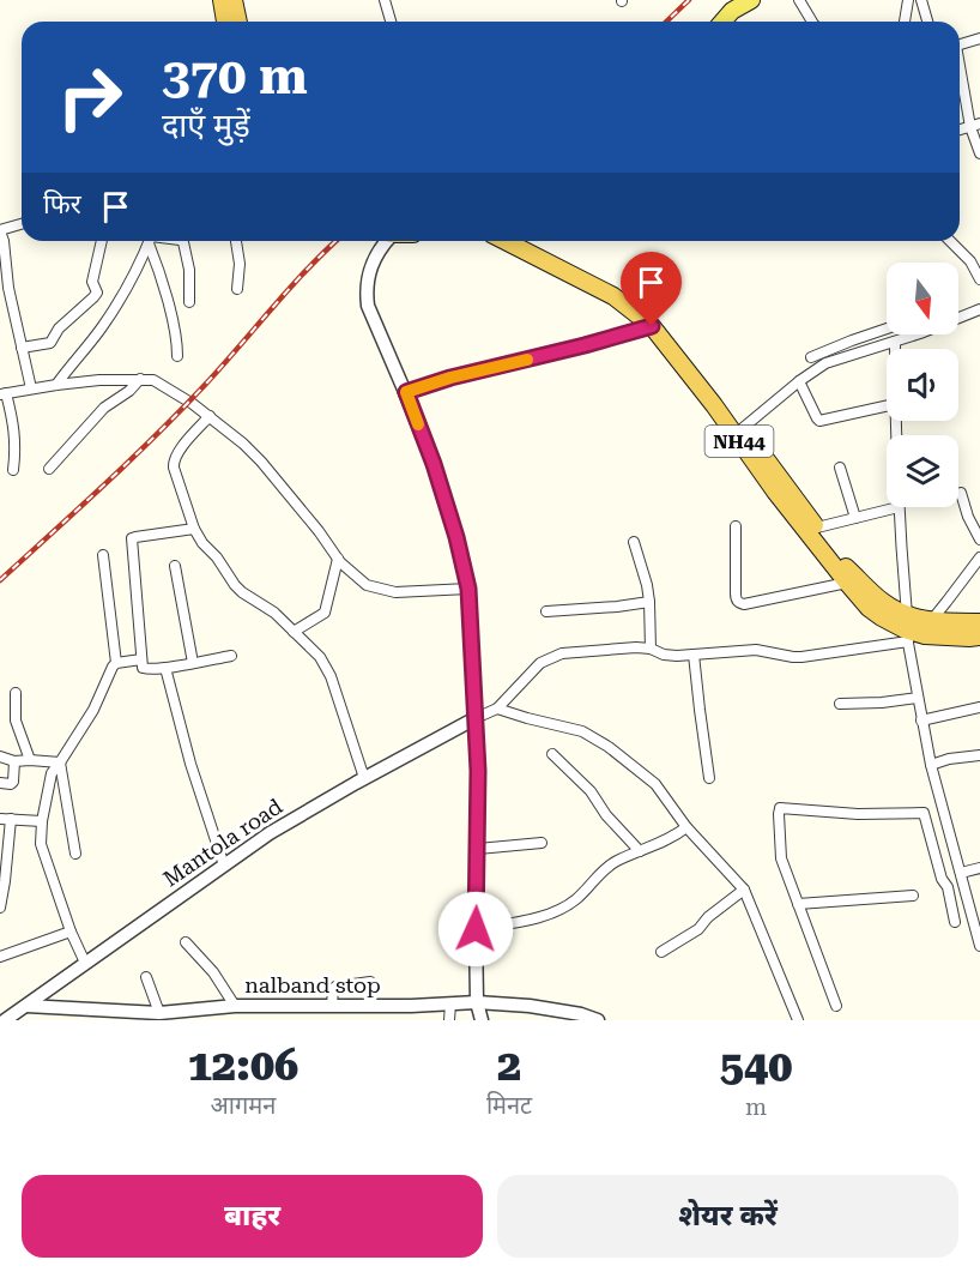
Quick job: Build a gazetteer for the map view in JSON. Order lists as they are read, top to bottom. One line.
{"streets":{"highway":["NH44"],"street":["Mantola road","nalband stop"]},"crossings":[["Mantola road","nalband stop"]],"north":"bottom","page":{"turn":["370 m","दाएँ मुड़ें"],"then":"फिर","eta":["12:06","आगमन","2","मिनट","540","m"],"buttons":["बाहर","शेयर करें"]}}
